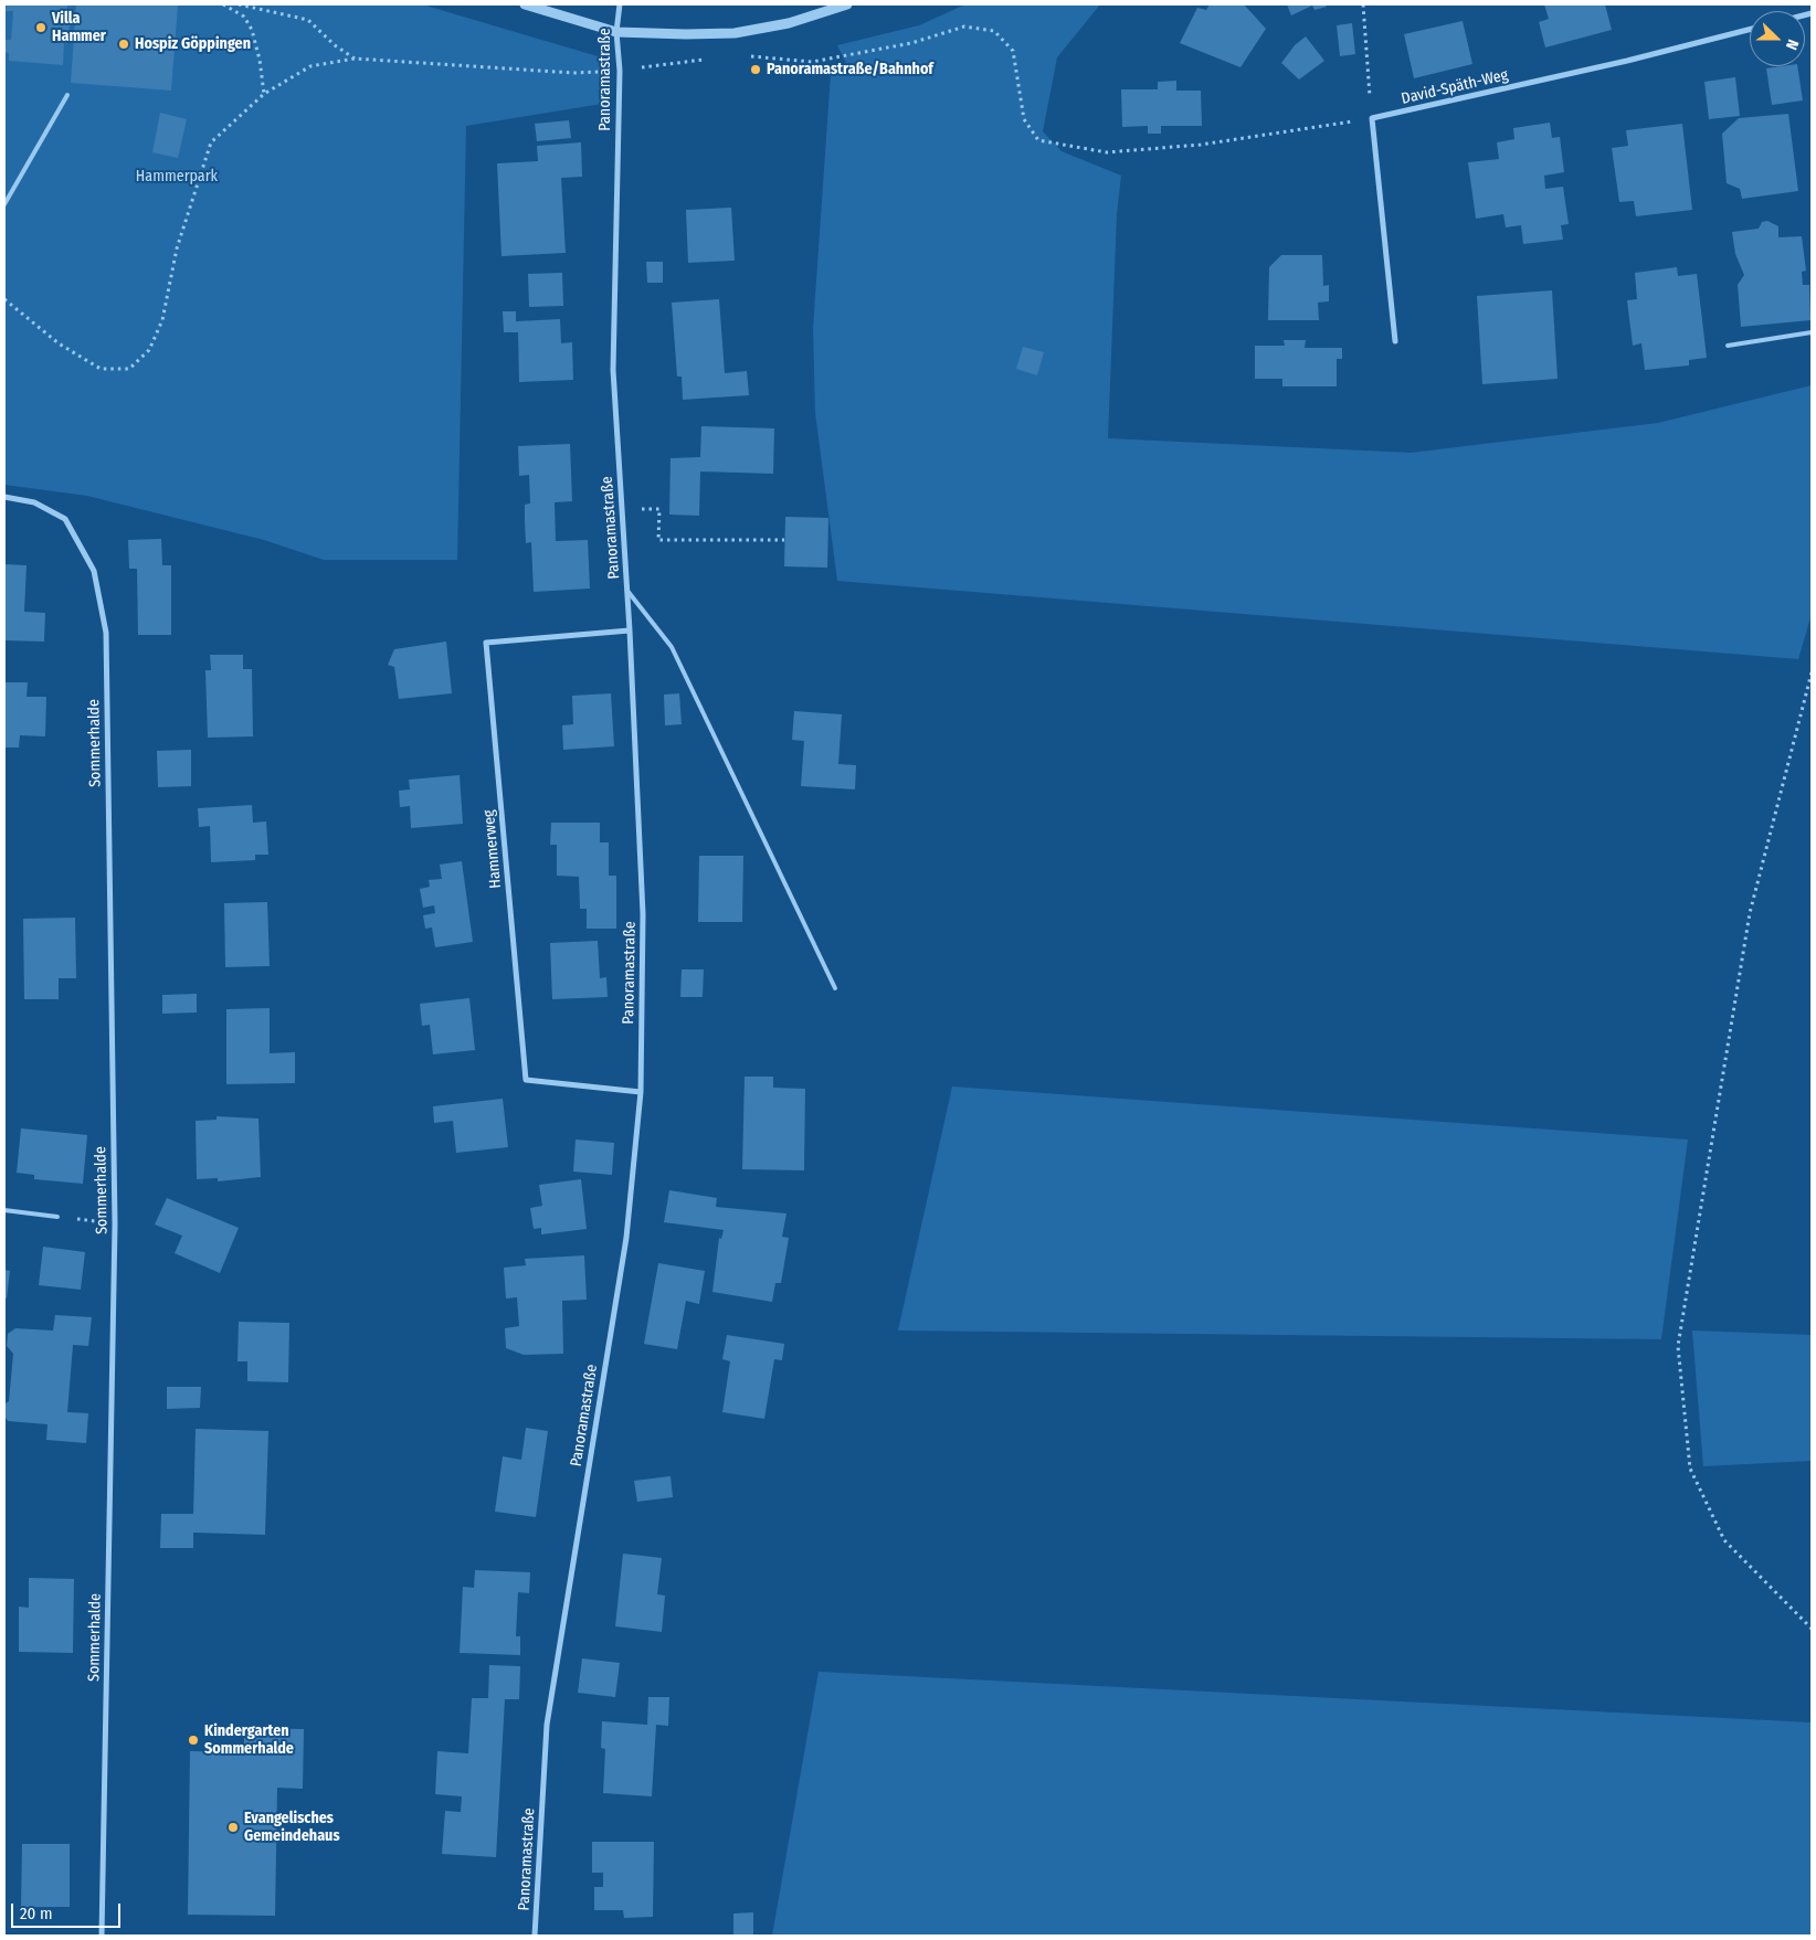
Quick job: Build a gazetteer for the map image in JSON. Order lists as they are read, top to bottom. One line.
{"streets":{"street":["Panoramastraße","David-Späth-Weg","Sommerhalde","Hammerweg"]},"crossings":[["Panoramastraße","Hammerweg"]],"parks":["Hammerpark"],"places":["Villa Hammer","Hospiz Göppingen","Panoramastraße/Bahnhof","Kindergarten Sommerhalde","Evangelisches Gemeindehaus"],"scale_bar":"20 m","north":"right"}
